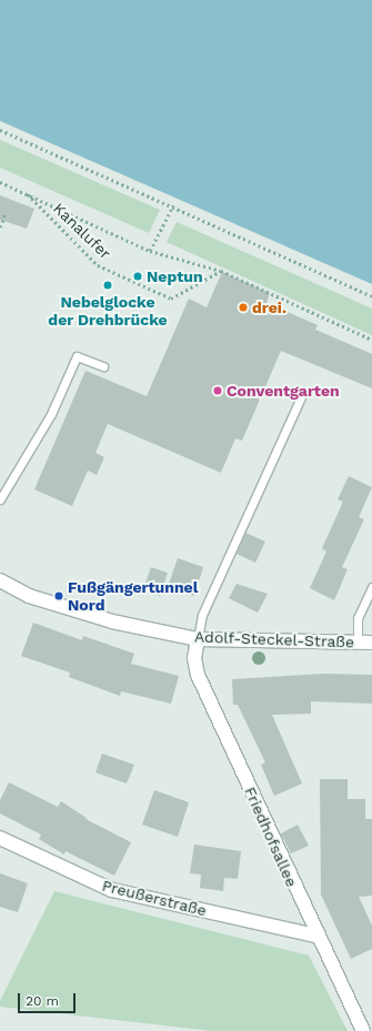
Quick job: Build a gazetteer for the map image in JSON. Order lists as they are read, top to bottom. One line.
{"streets":{"street":["Adolf-Steckel-Straße","Friedhofsallee","Preußerstraße"],"path":["Kanalufer"]},"crossings":[["Adolf-Steckel-Straße","Friedhofsallee"],["Friedhofsallee","Preußerstraße"]],"places":["Neptun","Nebelglocke der Drehbrücke","drei.","Conventgarten","Fußgängertunnel Nord"],"scale_bar":"20 m"}
